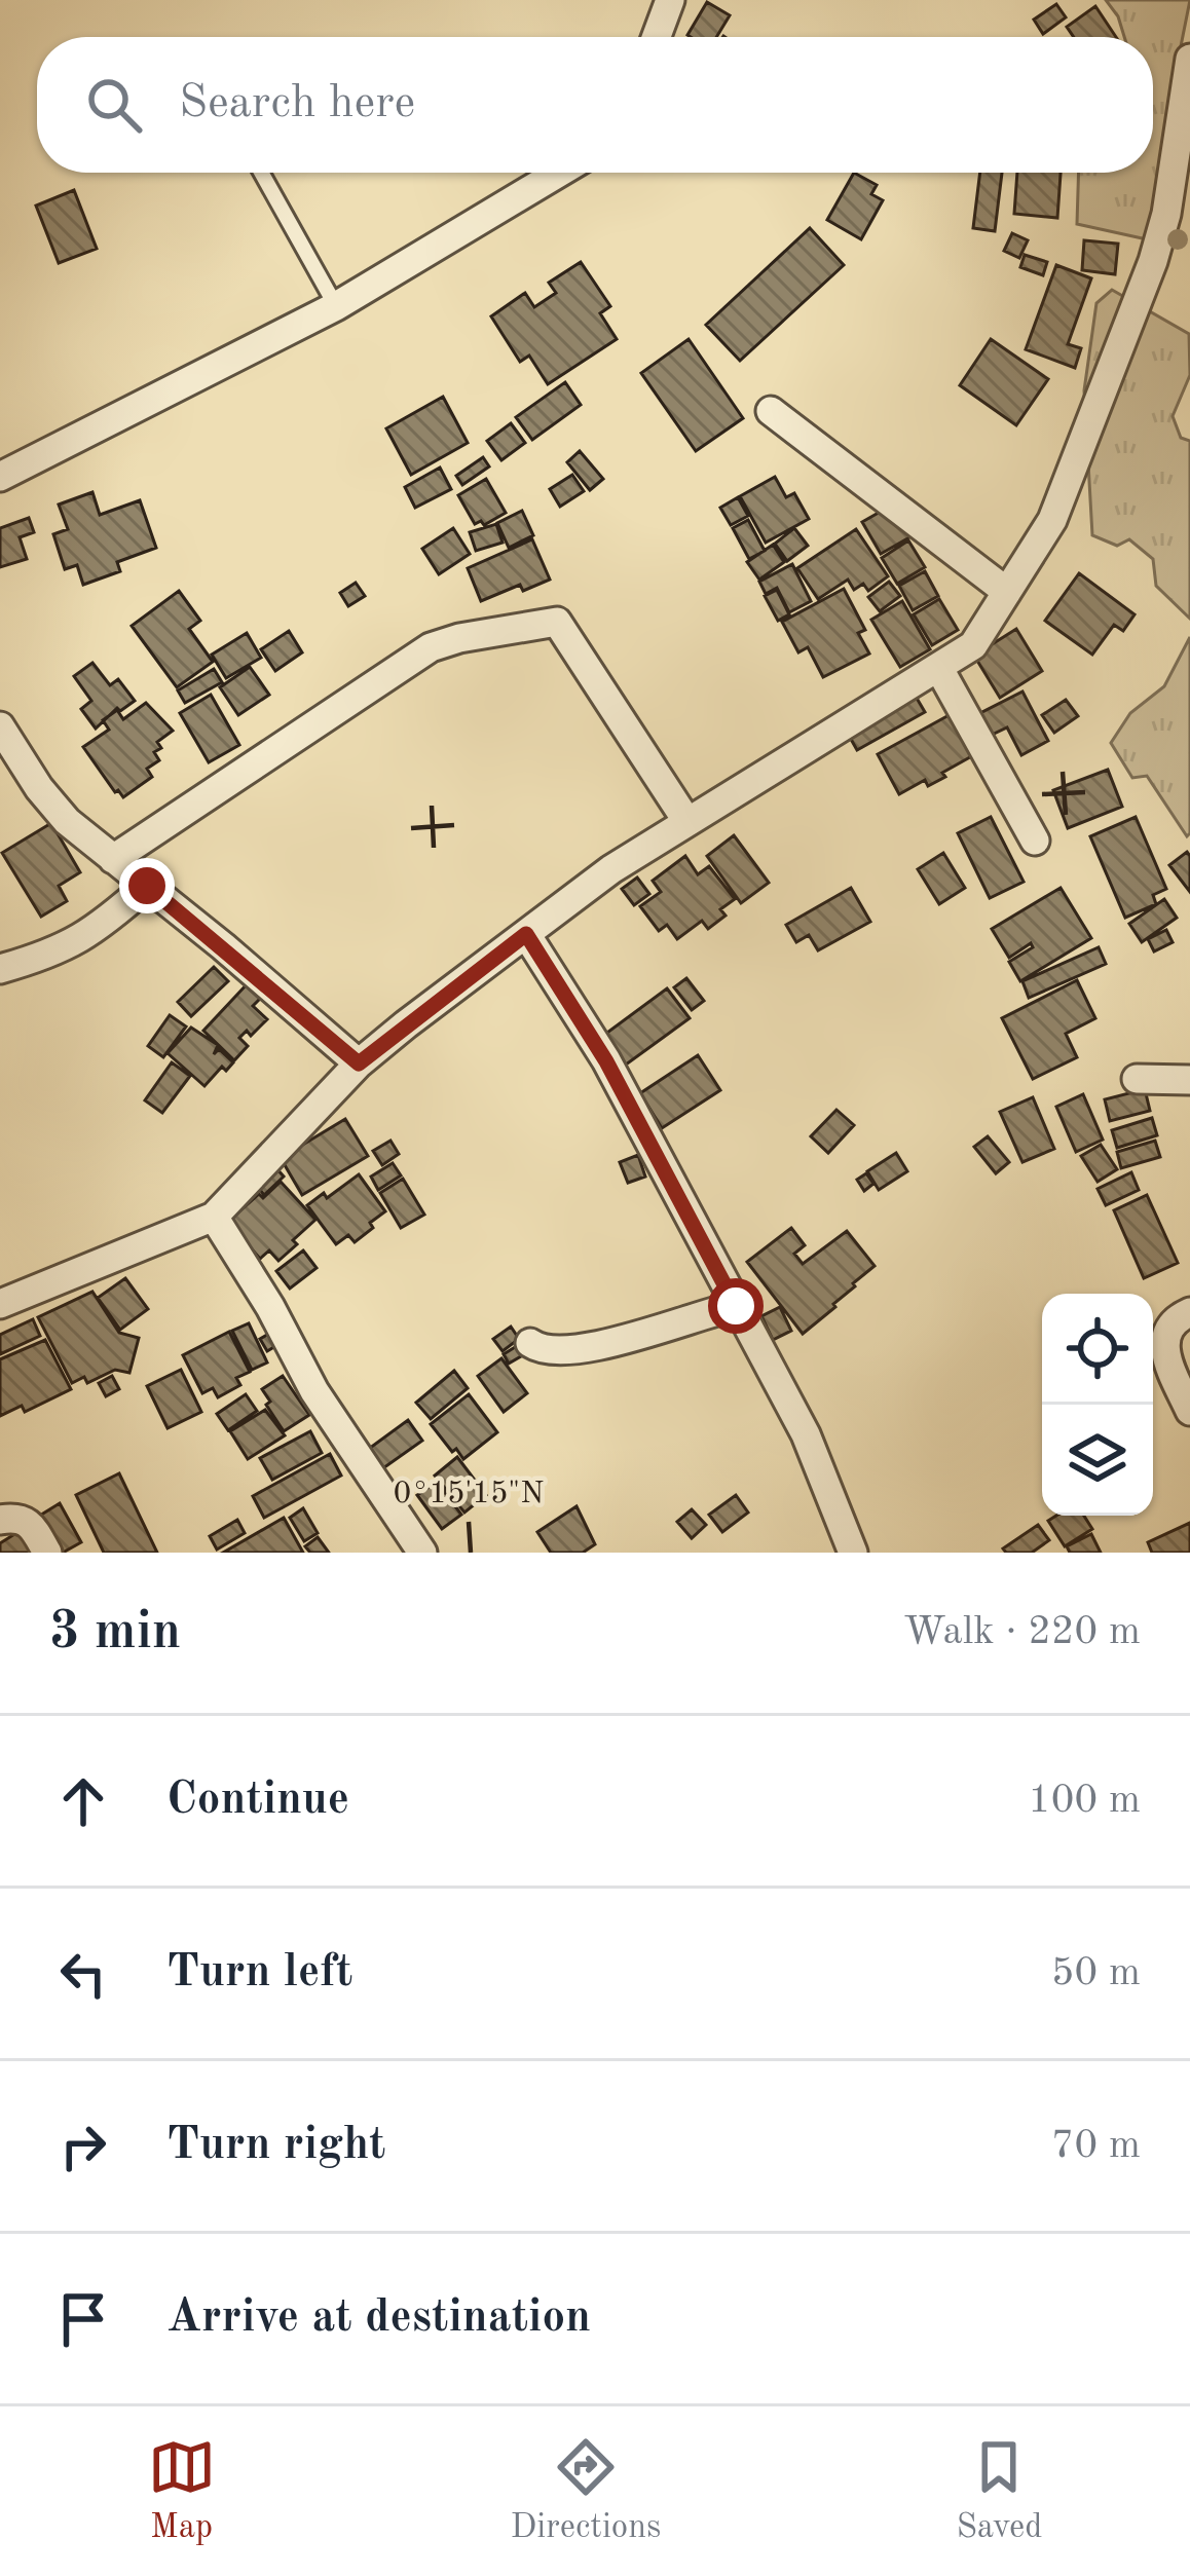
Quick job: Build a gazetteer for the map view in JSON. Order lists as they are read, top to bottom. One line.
{"page":{"search":"Search here","heading":["3 min","Walk · 220 m"],"list":[["Continue","100 m"],["Turn left","50 m"],["Turn right","70 m"],"Arrive at destination"],"nav":["Map","Directions","Saved"]},"coordinates":["0°15'15\"N"]}
